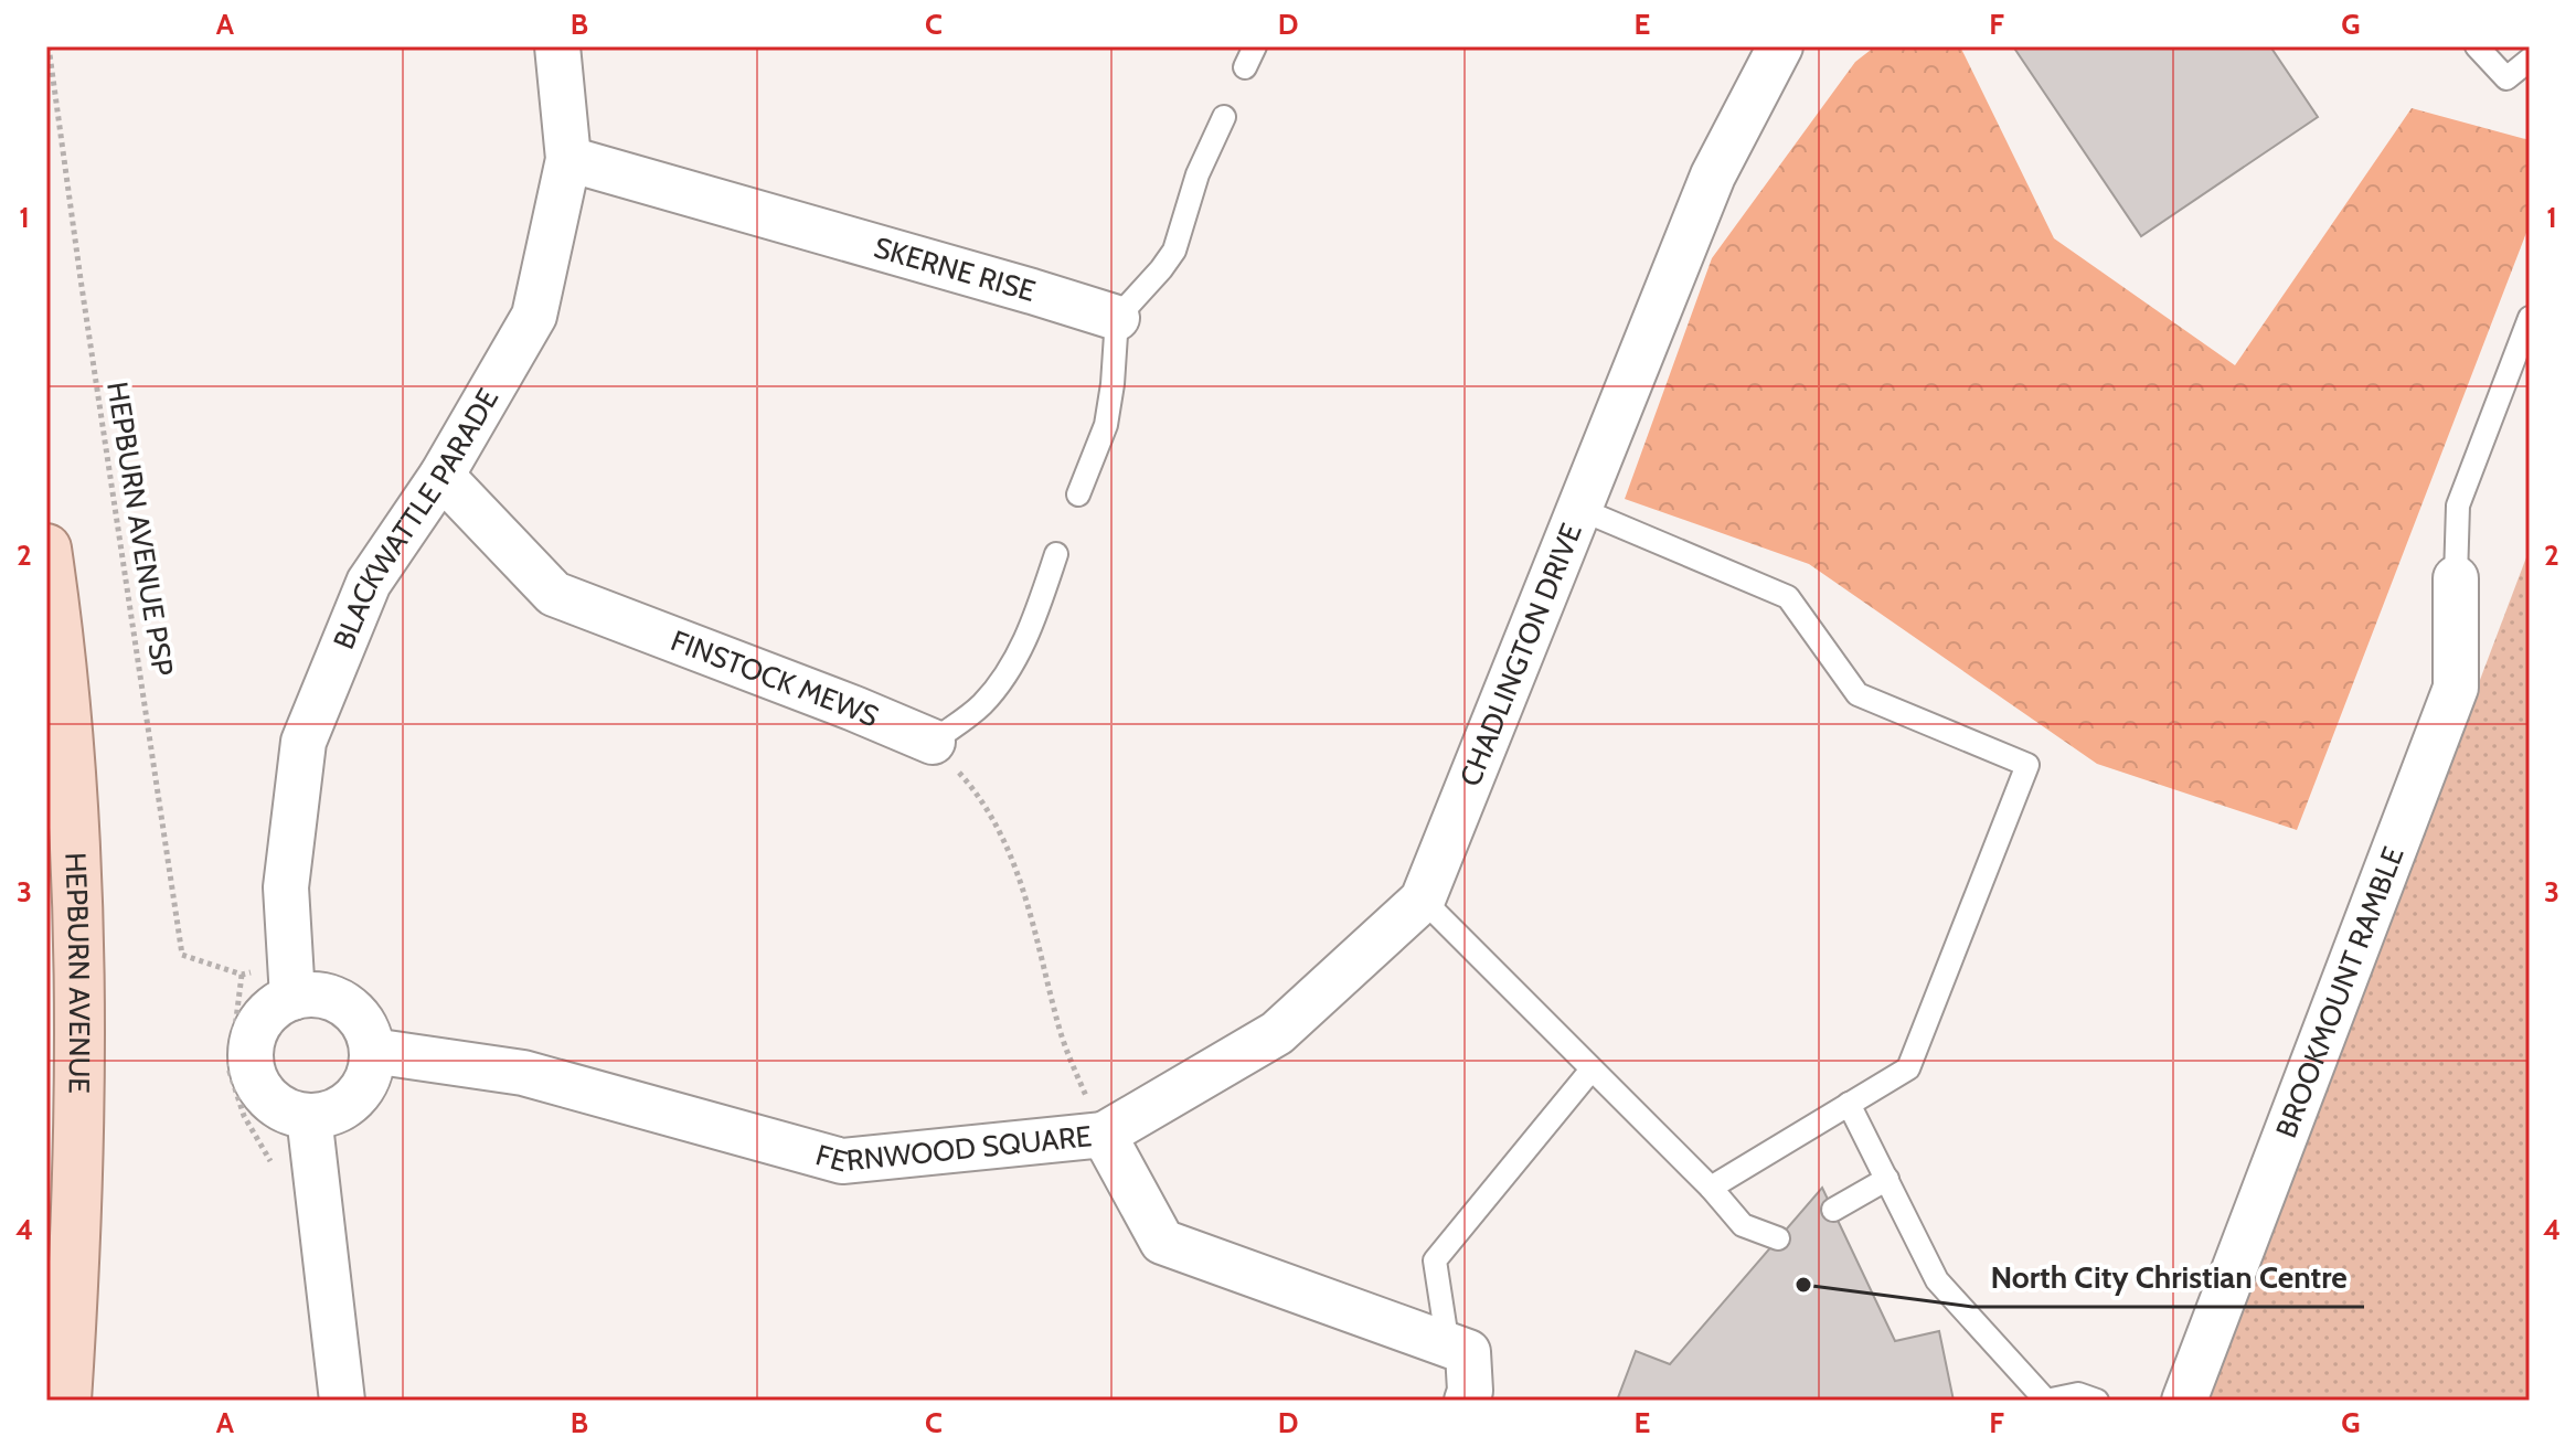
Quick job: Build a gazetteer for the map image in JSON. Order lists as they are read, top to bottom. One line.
{"streets":{"main road":["HEPBURN AVENUE"],"street":["SKERNE RISE","BLACKWATTLE PARADE","CHADLINGTON DRIVE","FINSTOCK MEWS","BROOKMOUNT RAMBLE","FERNWOOD SQUARE"],"path":["HEPBURN AVENUE PSP"]},"crossings":[["SKERNE RISE","BLACKWATTLE PARADE"],["BLACKWATTLE PARADE","FINSTOCK MEWS"],["BLACKWATTLE PARADE","FERNWOOD SQUARE"],["CHADLINGTON DRIVE","FERNWOOD SQUARE"]],"places":["North City Christian Centre"],"grid":{"columns":["A","B","C","D","E","F","G"],"rows":["1","2","3","4"]}}
